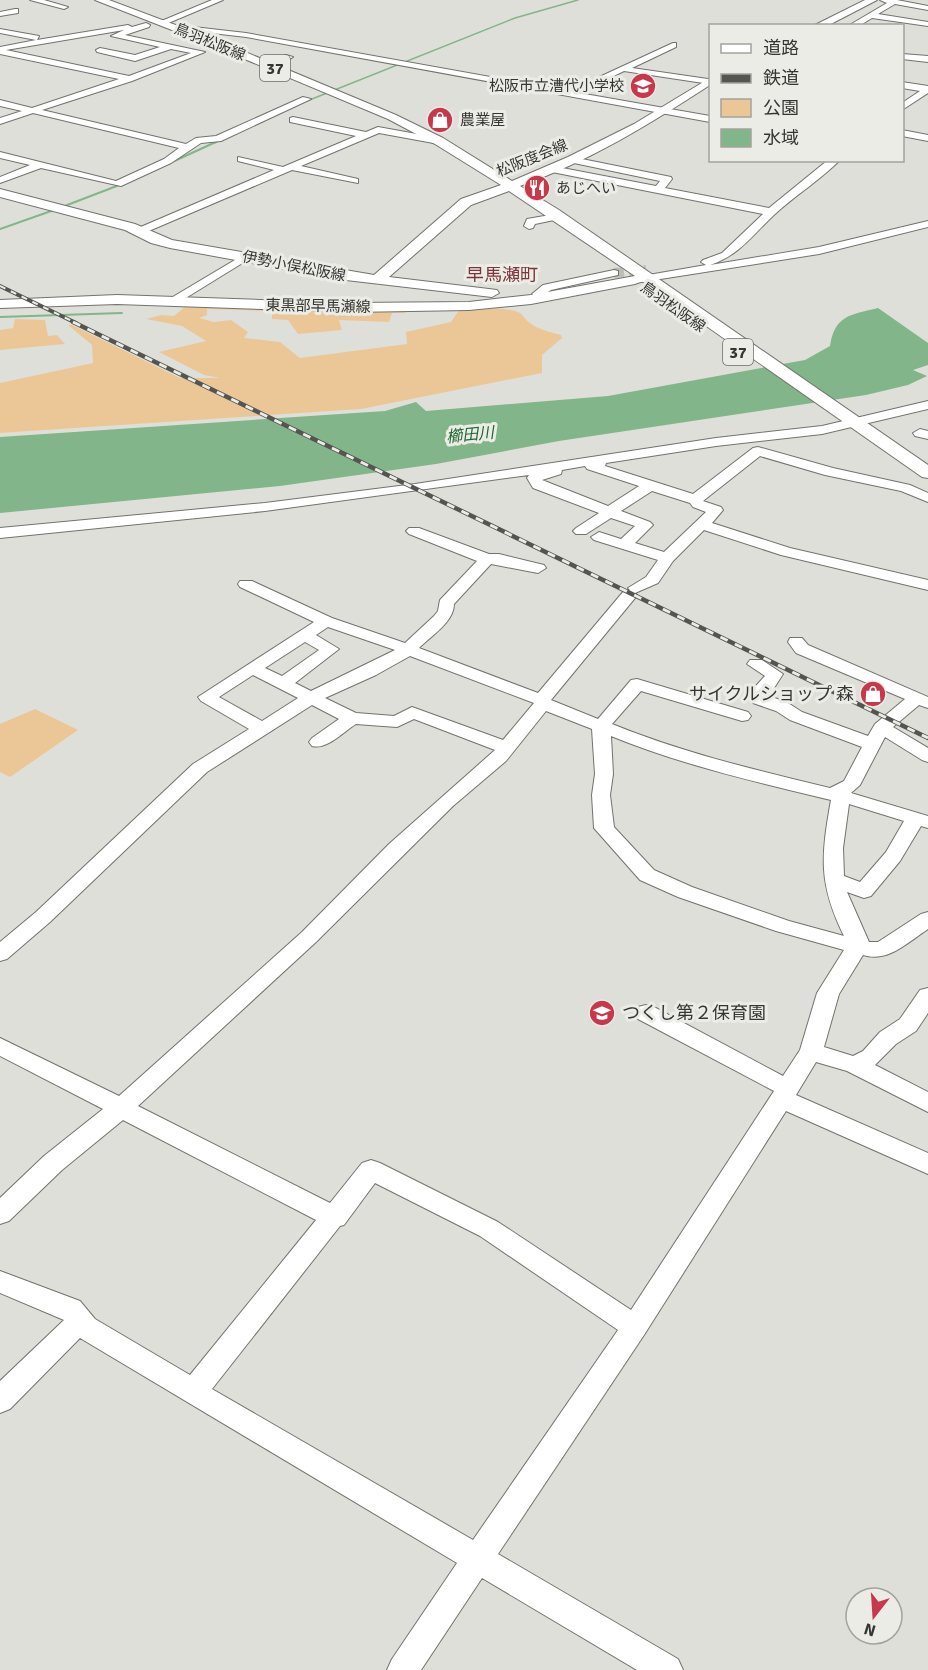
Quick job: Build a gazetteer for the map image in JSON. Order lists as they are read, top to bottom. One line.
{"streets":{"main road":["鳥羽松阪線","37","松阪度会線","伊勢小俣松阪線","東黒部早馬瀬線"]},"crossings":[["鳥羽松阪線","松阪度会線"],["鳥羽松阪線","東黒部早馬瀬線"],["松阪度会線","伊勢小俣松阪線"],["伊勢小俣松阪線","東黒部早馬瀬線"]],"districts":["早馬瀬町"],"water":["櫛田川"],"places":{"school or university":["松阪市立漕代小学校","つくし第２保育園"],"shop":["農業屋","サイクルショップ 森"],"restaurant":["あじへい"]},"legend":["道路","鉄道","公園","水域"],"north":"bottom"}
